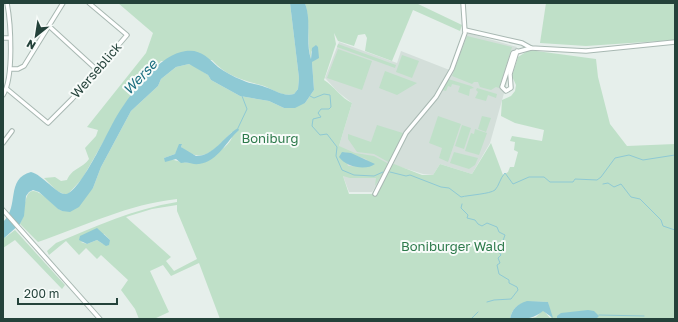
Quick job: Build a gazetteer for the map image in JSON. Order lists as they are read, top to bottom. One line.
{"streets":{"street":["Werseblick"]},"water":["Werse"],"parks":["Boniburg","Boniburger Wald"],"scale_bar":"200 m","north":"bottom left"}
